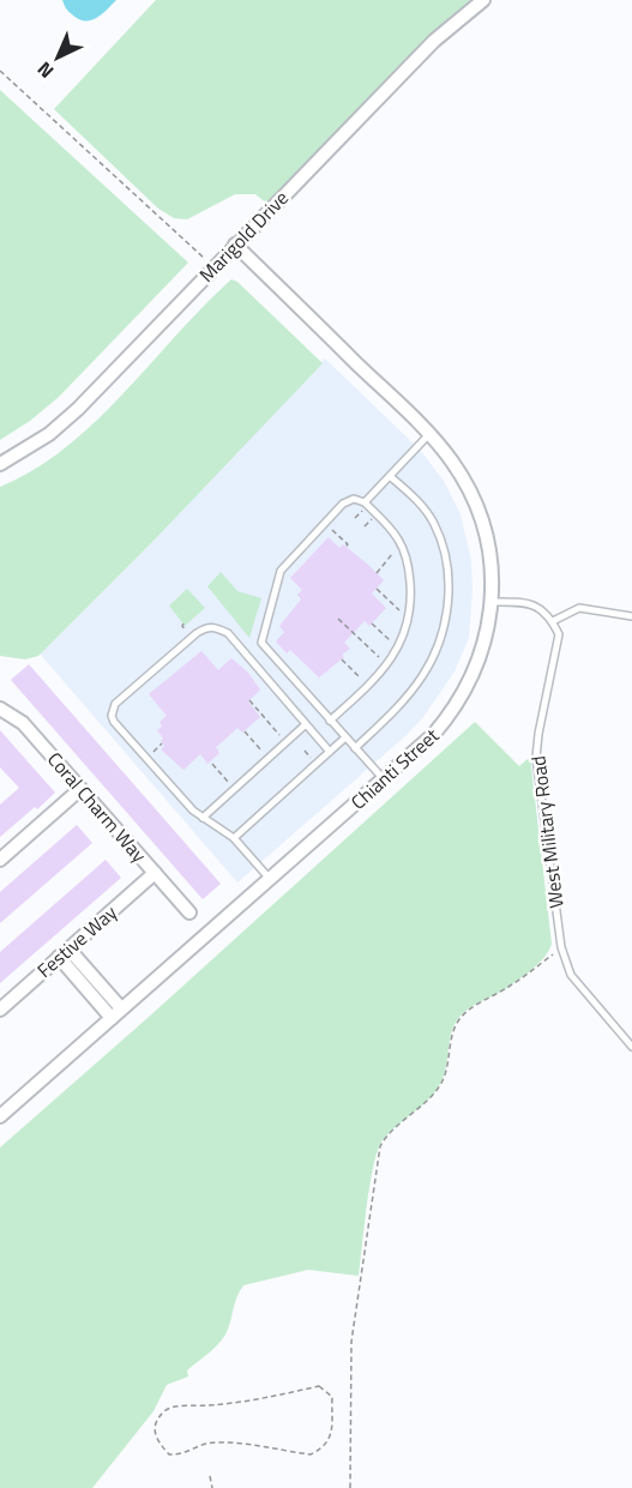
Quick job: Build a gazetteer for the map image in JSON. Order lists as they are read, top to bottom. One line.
{"streets":{"street":["Marigold Drive","Chianti Street","Coral Charm Way","Festive Way"],"lane":["West Military Road"]},"crossings":[["Marigold Drive","Chianti Street"],["Coral Charm Way","Festive Way"]],"north":"bottom left"}
